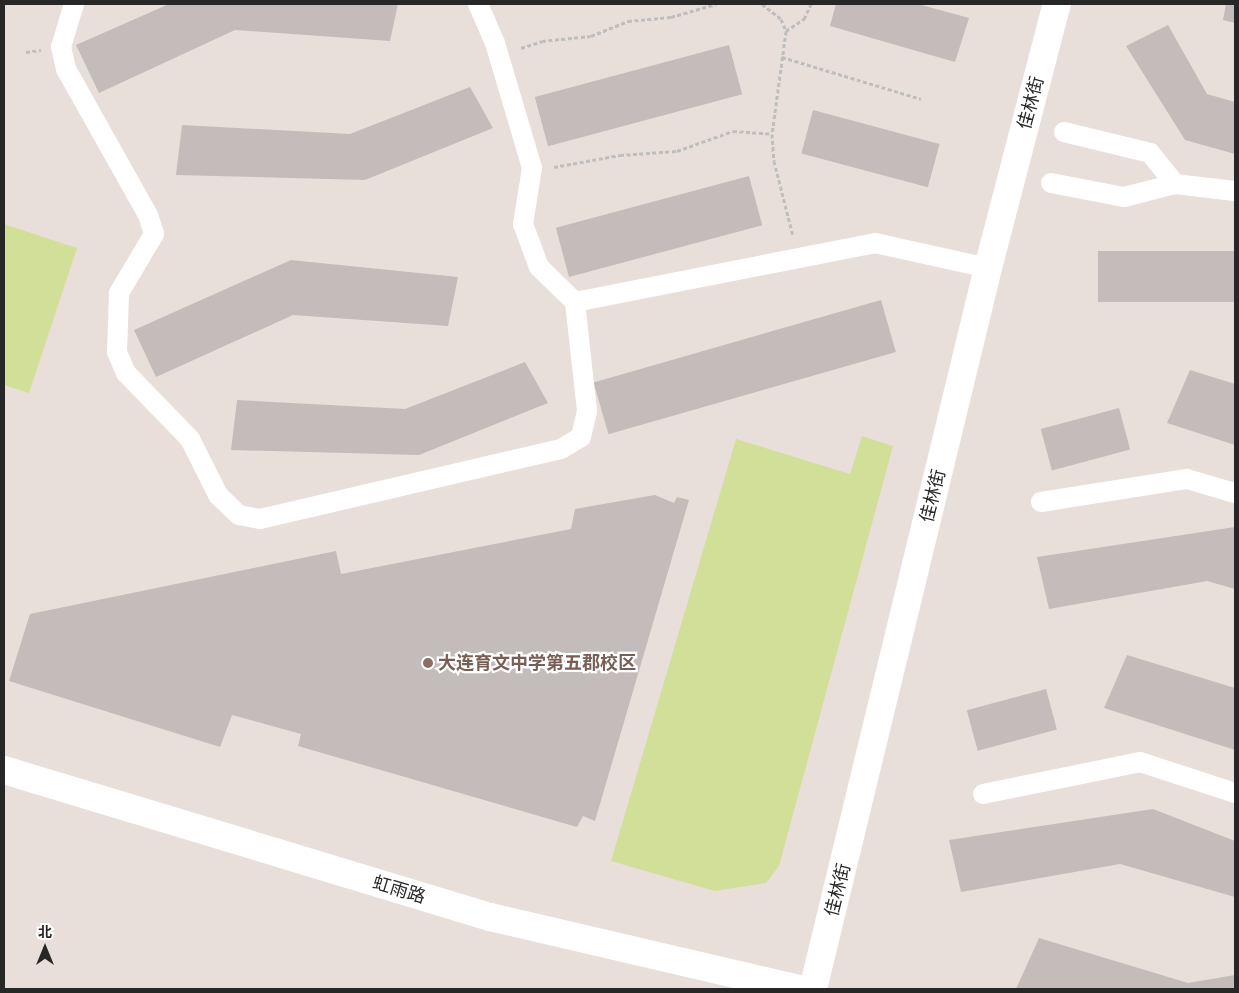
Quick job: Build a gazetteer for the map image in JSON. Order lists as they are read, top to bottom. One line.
{"streets":{"street":["佳林街","虹雨路"]},"places":["大连育文中学第五郡校区"],"north":"top"}
